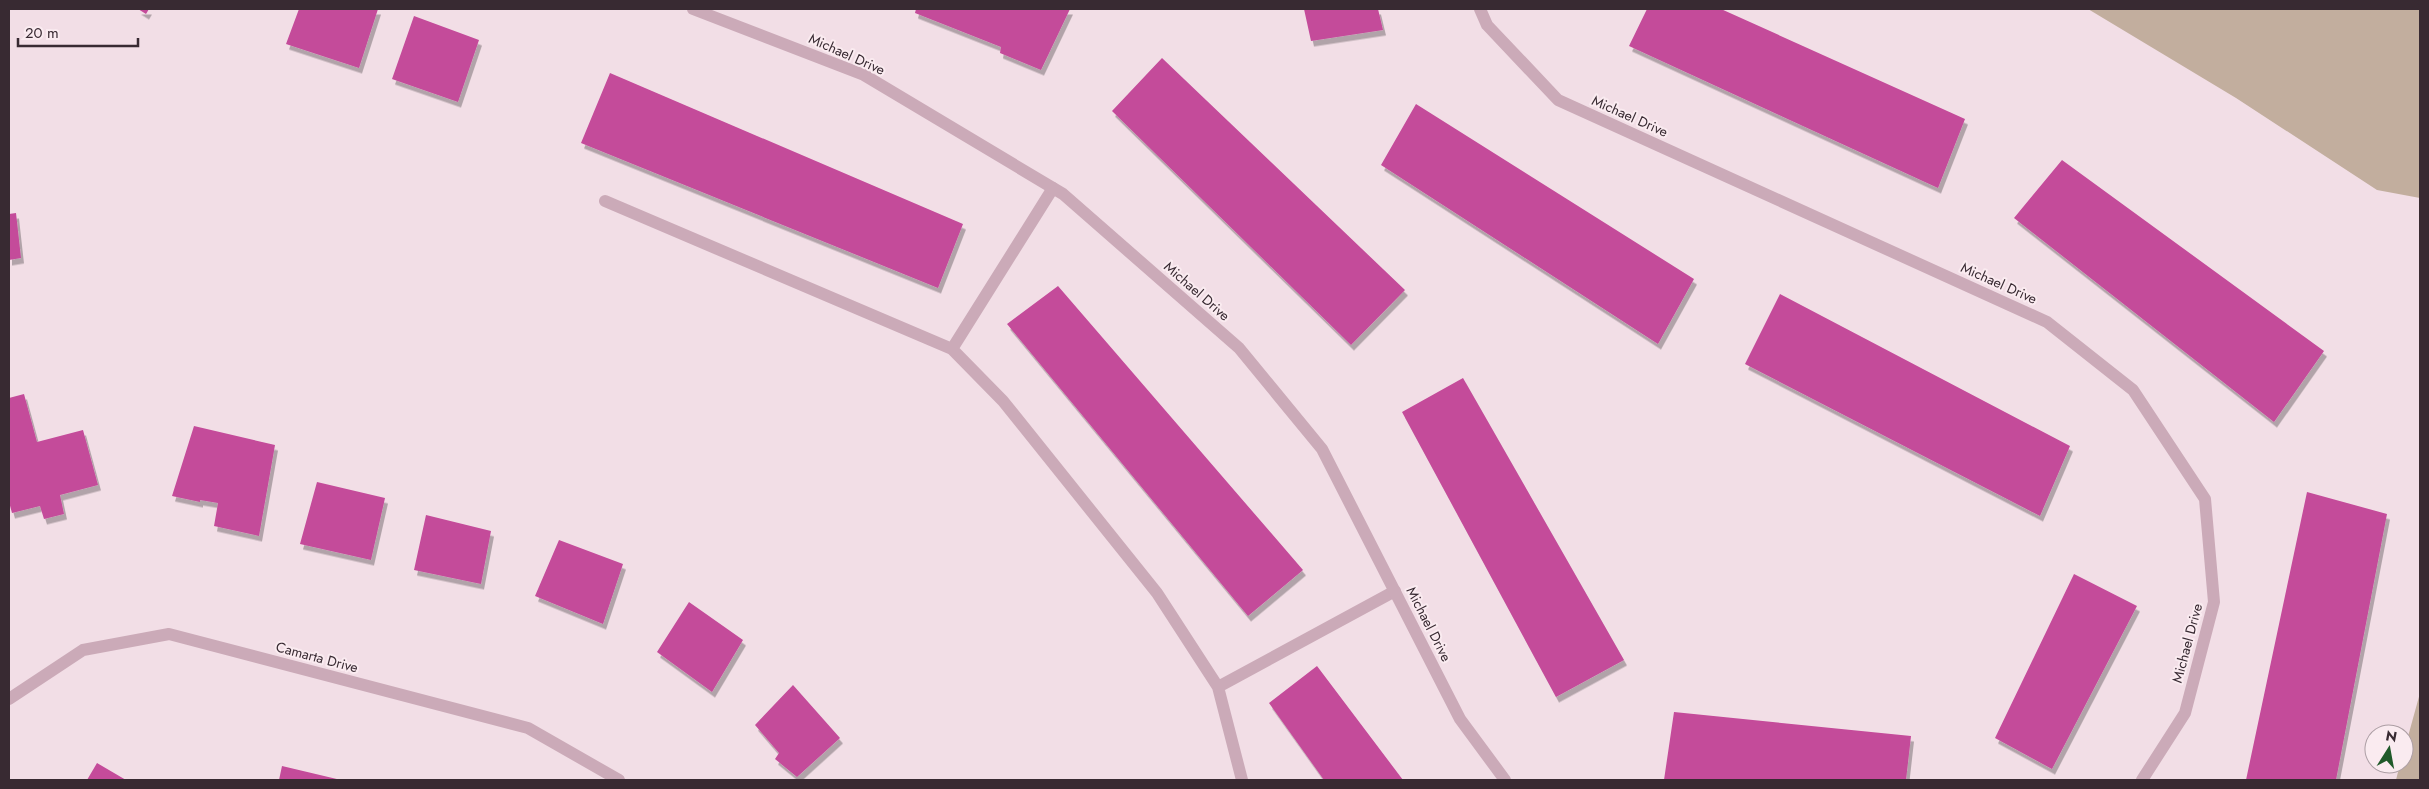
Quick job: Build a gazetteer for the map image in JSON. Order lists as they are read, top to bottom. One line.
{"streets":{"street":["Michael Drive","Camarta Drive"]},"scale_bar":"20 m","north":"top"}
